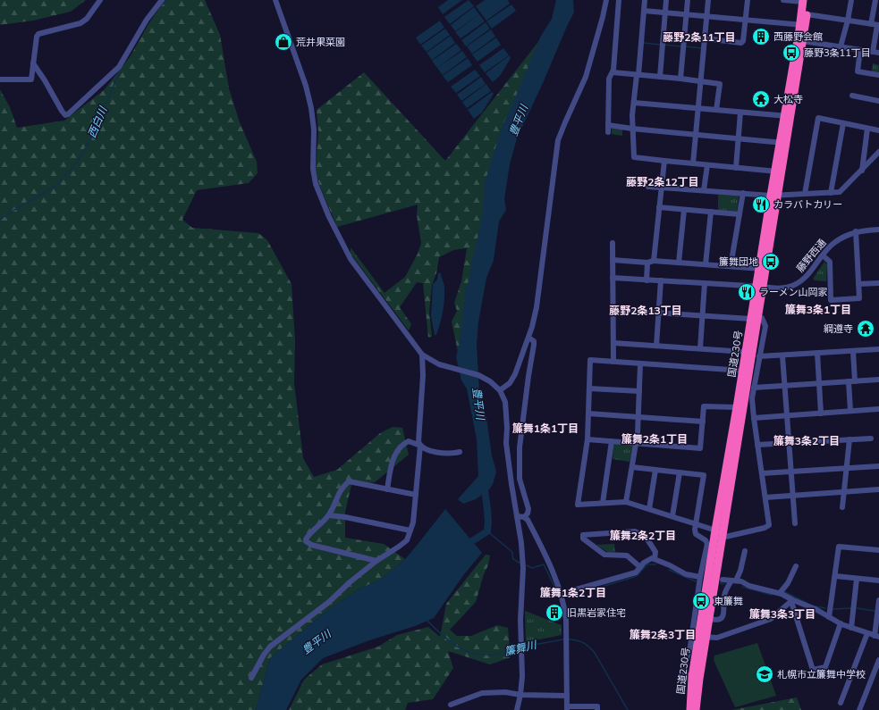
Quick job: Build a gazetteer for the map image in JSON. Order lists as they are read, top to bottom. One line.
{"streets":{"highway":["国道230号"],"street":["藤野西通"]},"crossings":[["藤野西通","国道230号"]],"districts":["藤野2条11丁目","藤野2条12丁目","簾舞3条1丁目","藤野2条13丁目","簾舞1条1丁目","簾舞2条1丁目","簾舞3条2丁目","簾舞2条2丁目","簾舞1条2丁目","簾舞3条3丁目","簾舞2条3丁目"],"water":["豊平川","西白川","簾舞川"],"places":{"building":["西藤野会館","旧黒岩家住宅"],"shop":["荒井果菜園"],"bus stop":["藤野3条11丁目","簾舞団地","東簾舞"],"temple":["大松寺","綱遵寺"],"restaurant":["カラバトカリー","ラーメン山岡家"],"school or university":["札幌市立簾舞中学校"]}}
